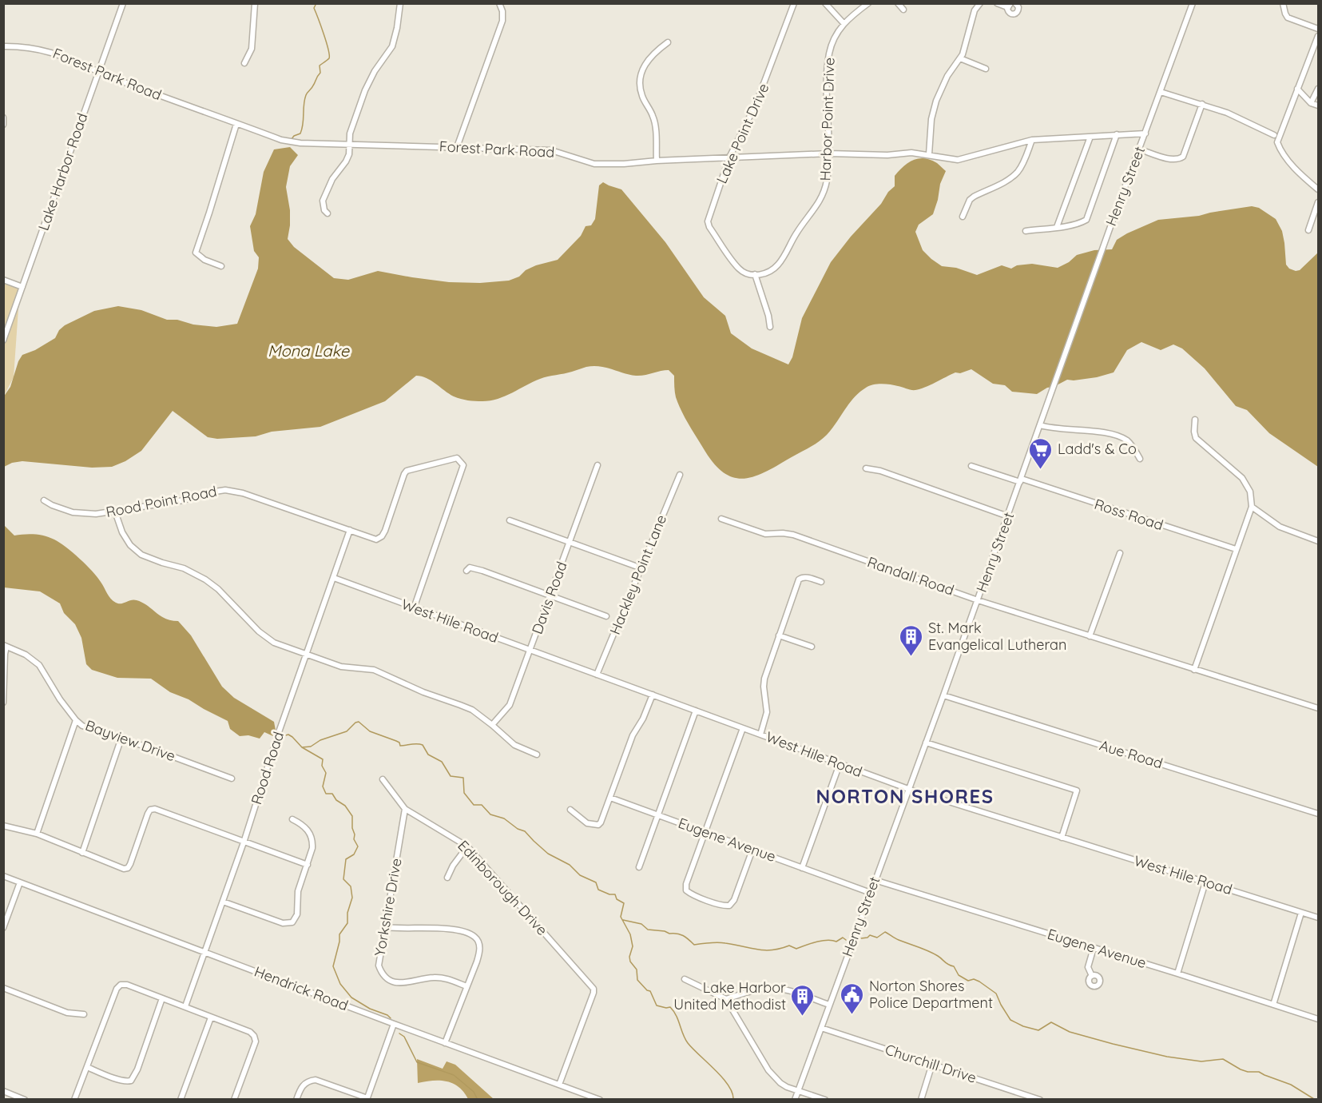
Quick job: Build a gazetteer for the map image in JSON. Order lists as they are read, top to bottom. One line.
{"streets":{"street":["Forest Park Road","Harbor Point Drive","Lake Point Drive","Lake Harbor Road","Henry Street","Rood Point Road","Ross Road","Hackley Point Lane","Randall Road","Davis Road","West Hile Road","Bayview Drive","Aue Road","Rood Road","Eugene Avenue","Edinborough Drive","Yorkshire Drive","Hendrick Road","Churchill Drive"]},"crossings":[["Forest Park Road","Harbor Point Drive"],["Forest Park Road","Lake Point Drive"],["Forest Park Road","Lake Harbor Road"],["Forest Park Road","Henry Street"],["Harbor Point Drive","Lake Point Drive"],["Henry Street","Ross Road"],["Henry Street","Randall Road"],["Henry Street","West Hile Road"],["Henry Street","Aue Road"],["Henry Street","Eugene Avenue"],["Henry Street","Churchill Drive"],["Rood Point Road","West Hile Road"],["Rood Point Road","Rood Road"],["Hackley Point Lane","West Hile Road"],["Davis Road","West Hile Road"],["West Hile Road","Rood Road"],["Rood Road","Hendrick Road"],["Edinborough Drive","Yorkshire Drive"],["Edinborough Drive","Hendrick Road"]],"districts":["NORTON SHORES"],"water":["Mona Lake"],"places":{"supermarket":["Ladd's & Co"],"building":["St. Mark Evangelical Lutheran","Lake Harbor United Methodist"],"public building":["Norton Shores Police Department"]}}
